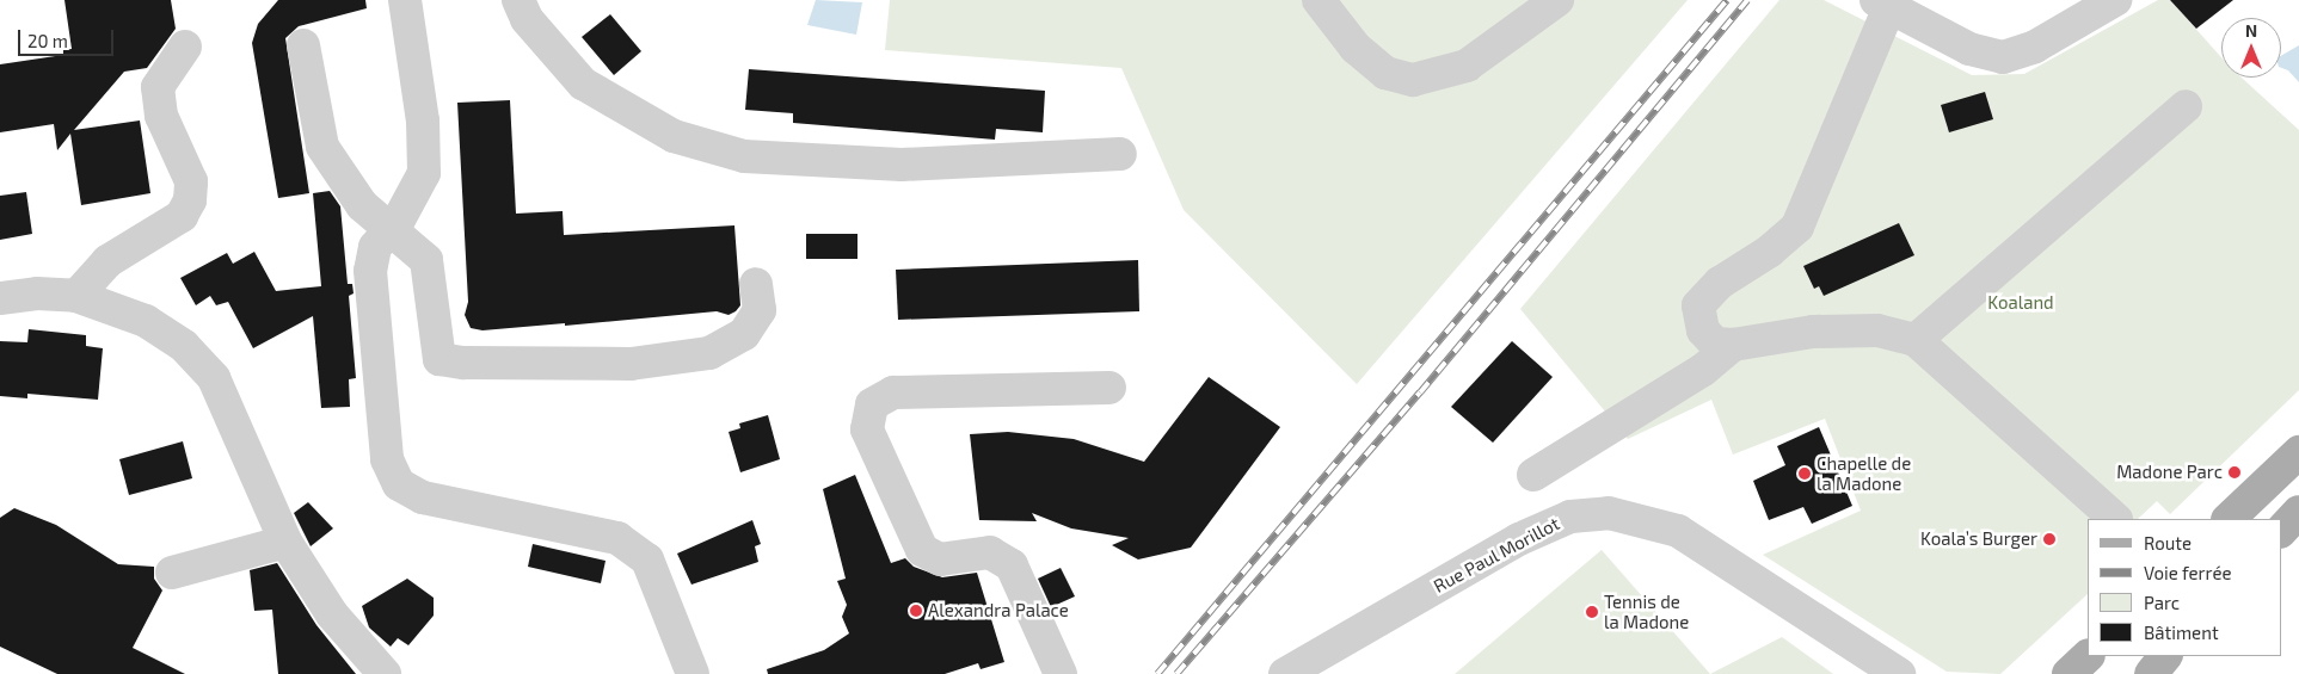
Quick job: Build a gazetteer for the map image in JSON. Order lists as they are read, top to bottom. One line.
{"streets":{"street":["Rue Paul Morillot"]},"parks":["Koaland"],"places":["Madone Parc","Chapelle de la Madone","Koala’s Burger","Alexandra Palace","Tennis de la Madone"],"legend":["Route","Voie ferrée","Parc","Bâtiment"],"scale_bar":"20 m","north":"top"}
